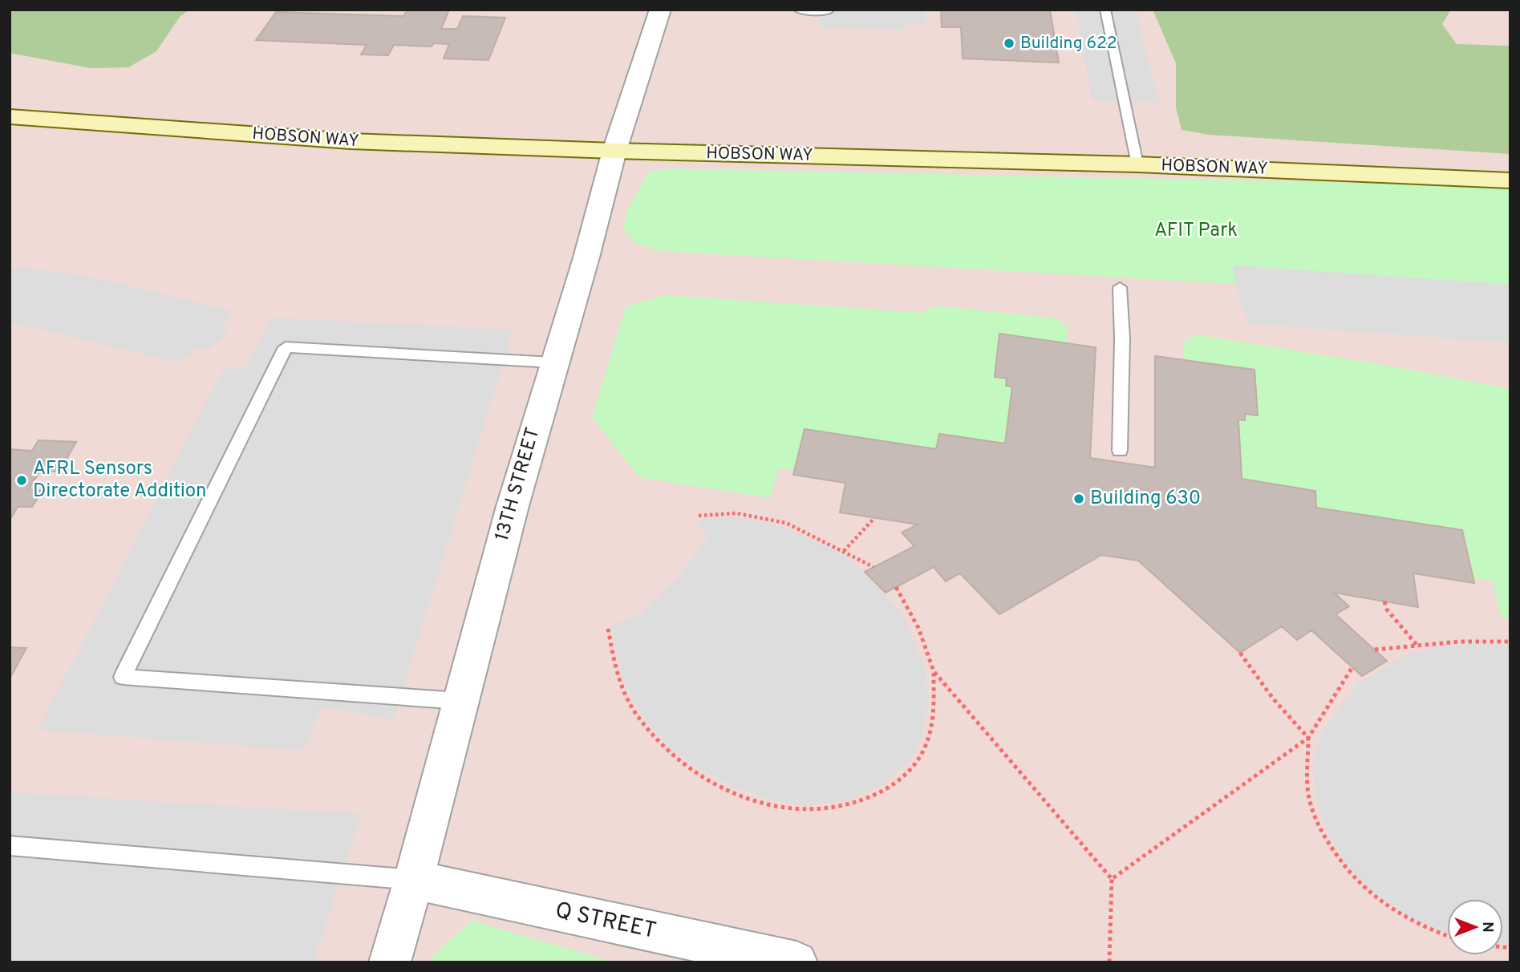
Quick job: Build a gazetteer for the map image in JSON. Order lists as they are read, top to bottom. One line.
{"streets":{"street":["HOBSON WAY","13TH STREET","Q STREET"]},"crossings":[["HOBSON WAY","13TH STREET"],["13TH STREET","Q STREET"]],"parks":["AFIT Park"],"places":["Building 622","AFRL Sensors Directorate Addition","Building 630"],"north":"right"}
